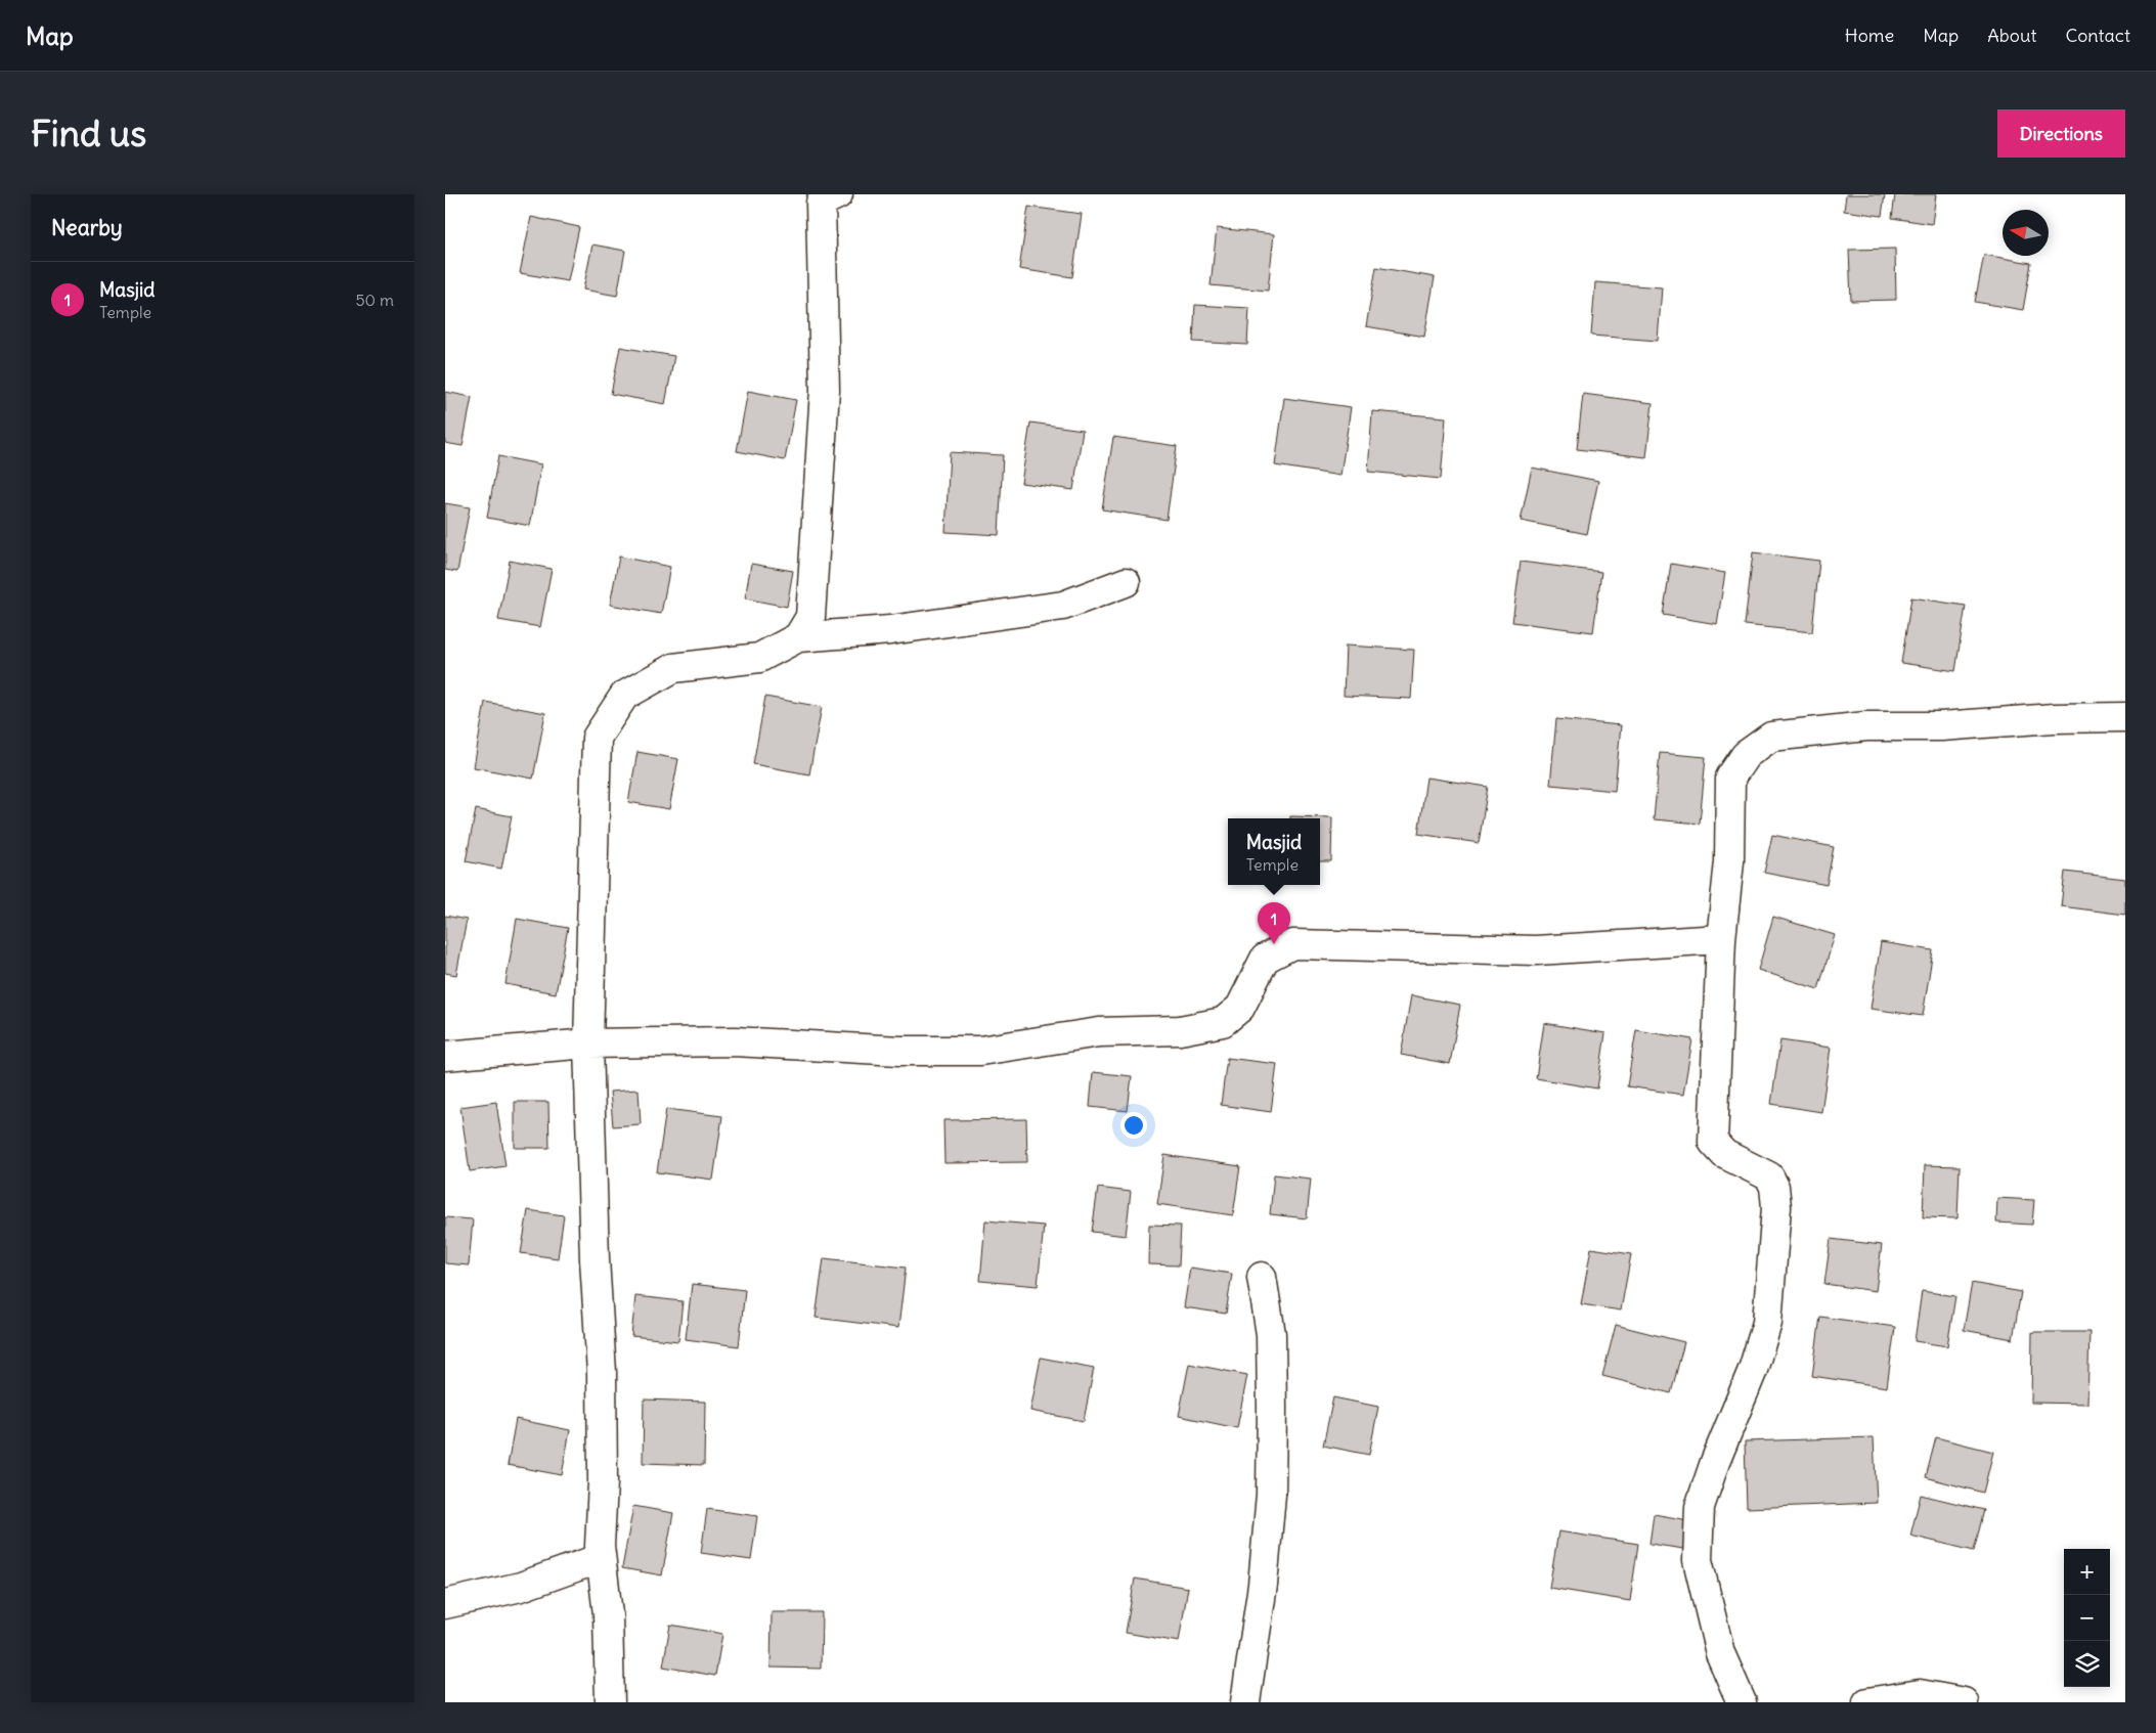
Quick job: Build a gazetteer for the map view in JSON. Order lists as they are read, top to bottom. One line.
{"north":"left","page":{"header":"Map","nav":["Home","Map","About","Contact"],"buttons":"Directions","title":"Find us","heading":"Nearby","list":[{"mark":"1","name":"Masjid","note":"Temple","value":"50 m"}],"popup":["Masjid","Temple"],"pins":"1","map_buttons":["+","−"]}}
